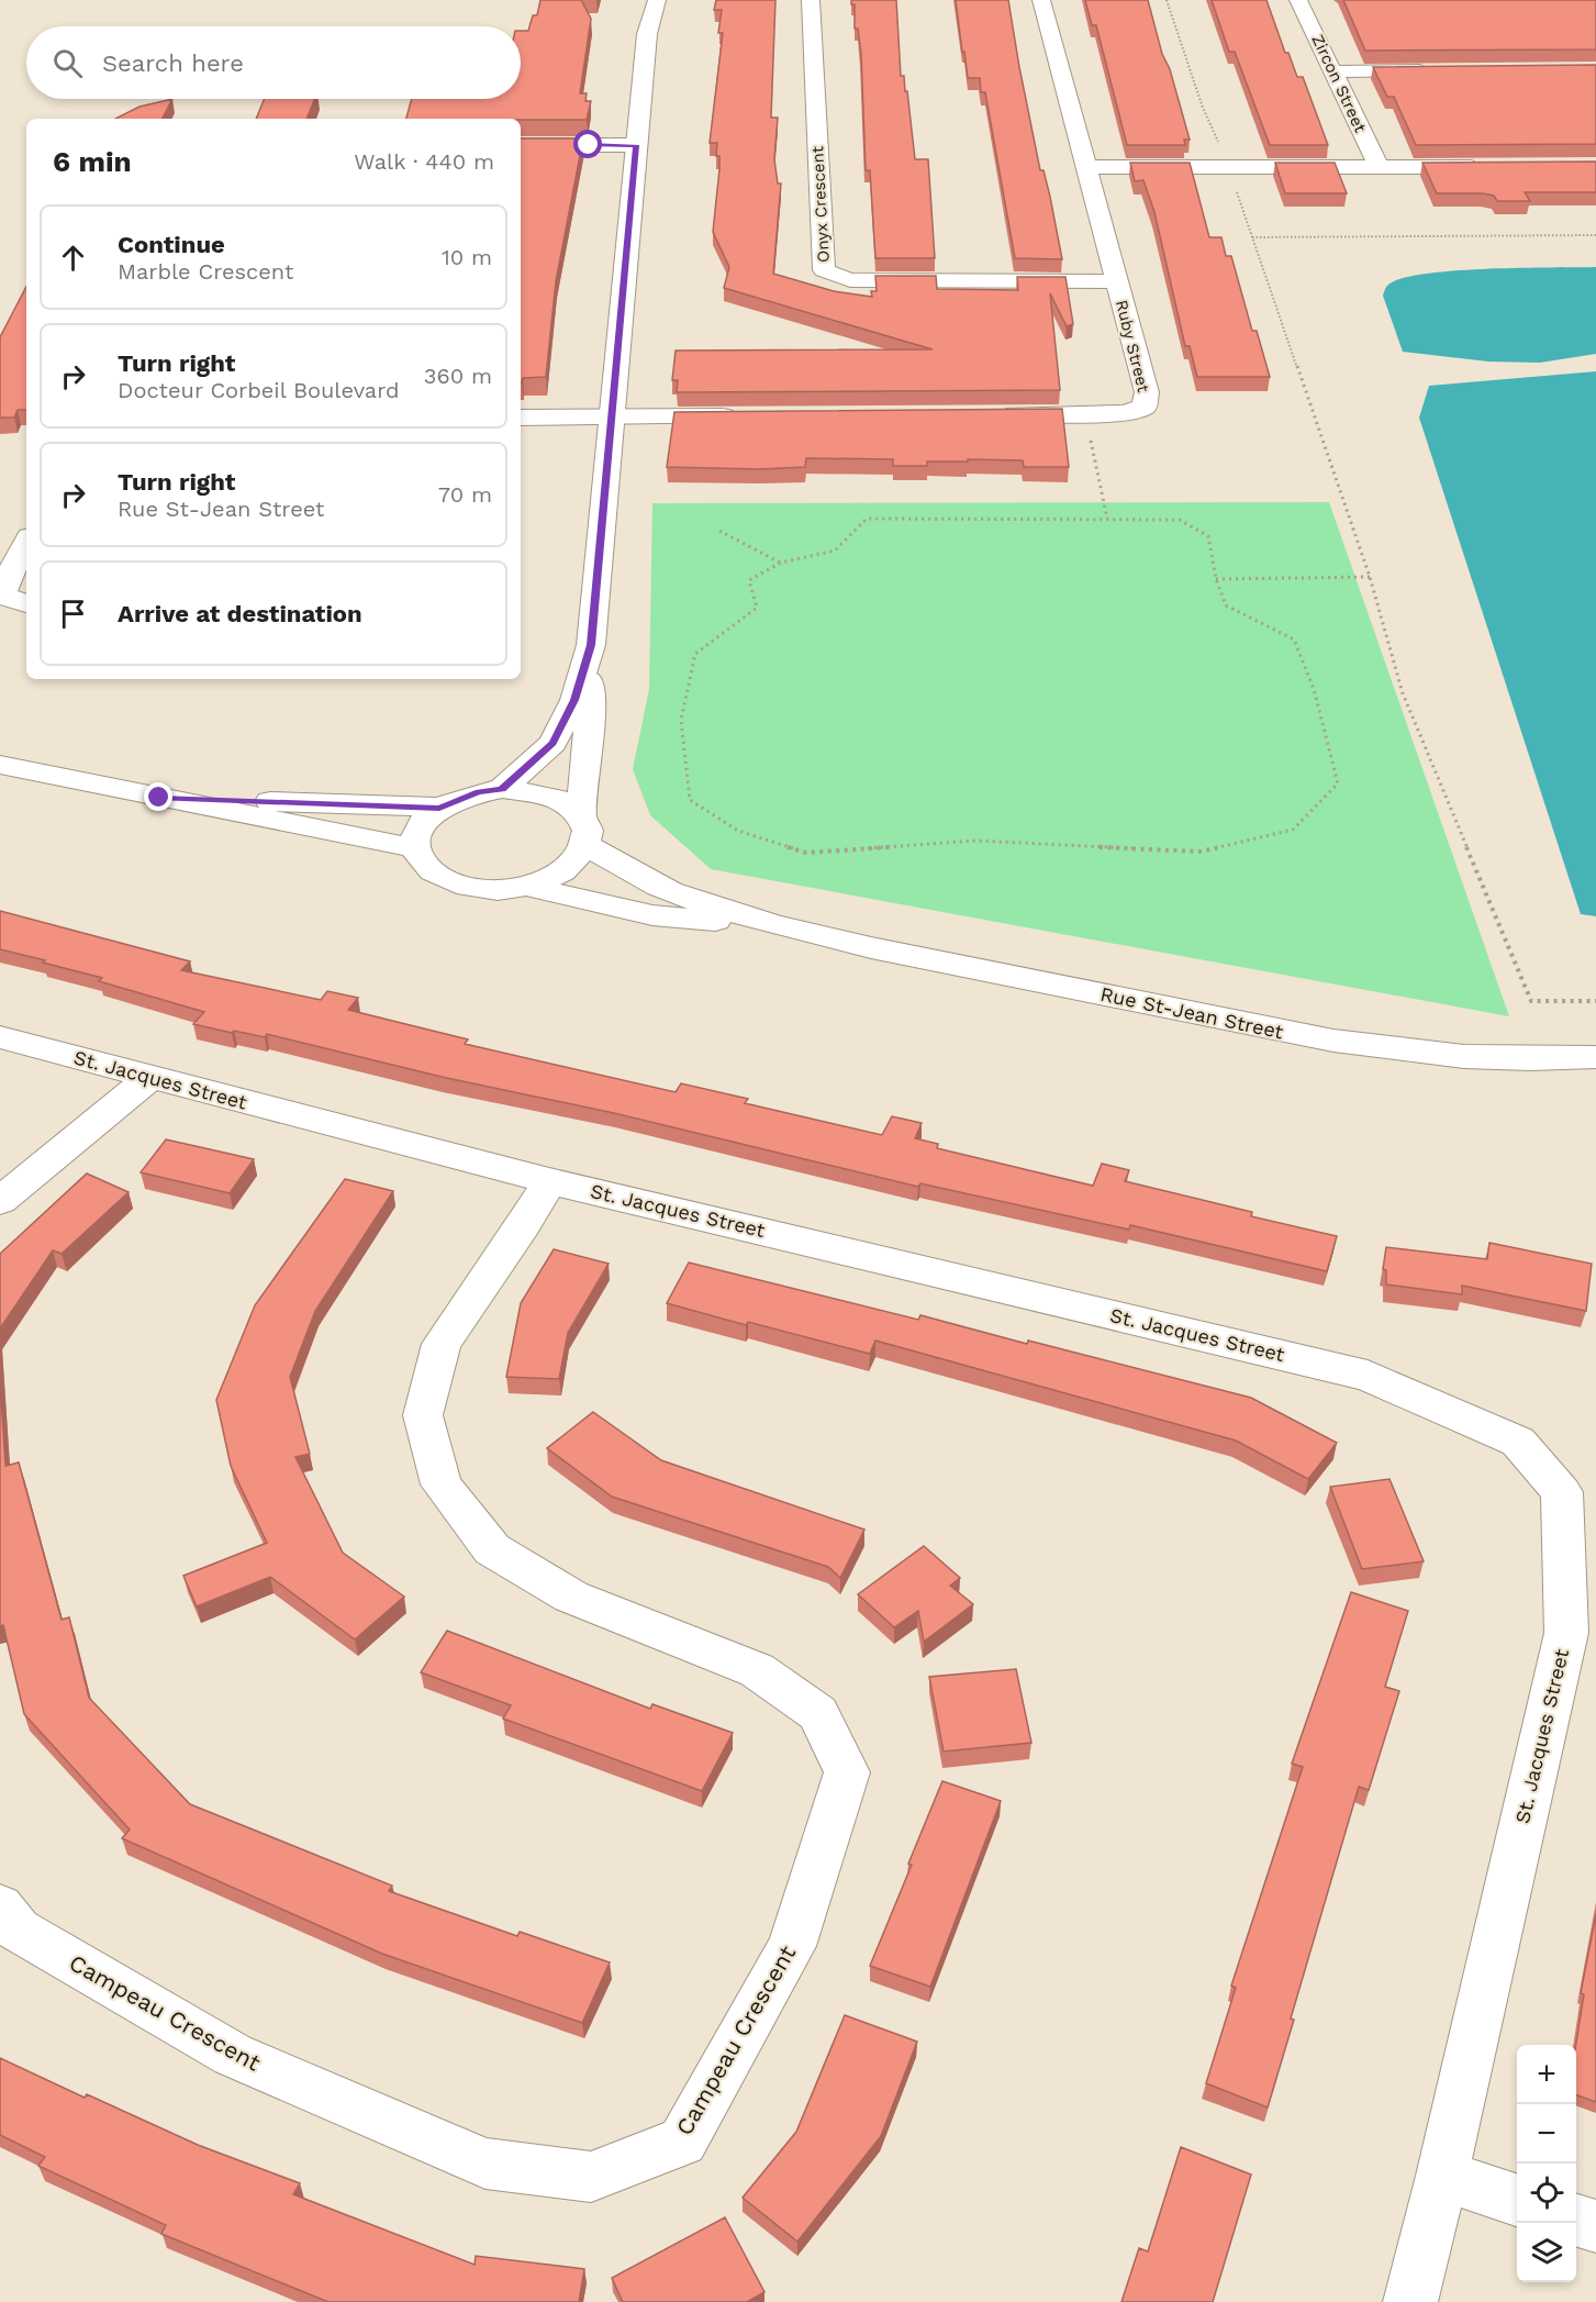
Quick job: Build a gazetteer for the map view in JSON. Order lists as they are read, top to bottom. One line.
{"streets":{"street":["Zircon Street","Onyx Crescent","Ruby Street","Rue St-Jean Street","St. Jacques Street","Campeau Crescent"]},"crossings":[["Onyx Crescent","Ruby Street"],["St. Jacques Street","Campeau Crescent"]],"page":{"search":"Search here","heading":["6 min","Walk · 440 m"],"list":[["Continue","Marble Crescent","10 m"],["Turn right","Docteur Corbeil Boulevard","360 m"],["Turn right","Rue St-Jean Street","70 m"],"Arrive at destination"],"map_buttons":["+","−"]}}
